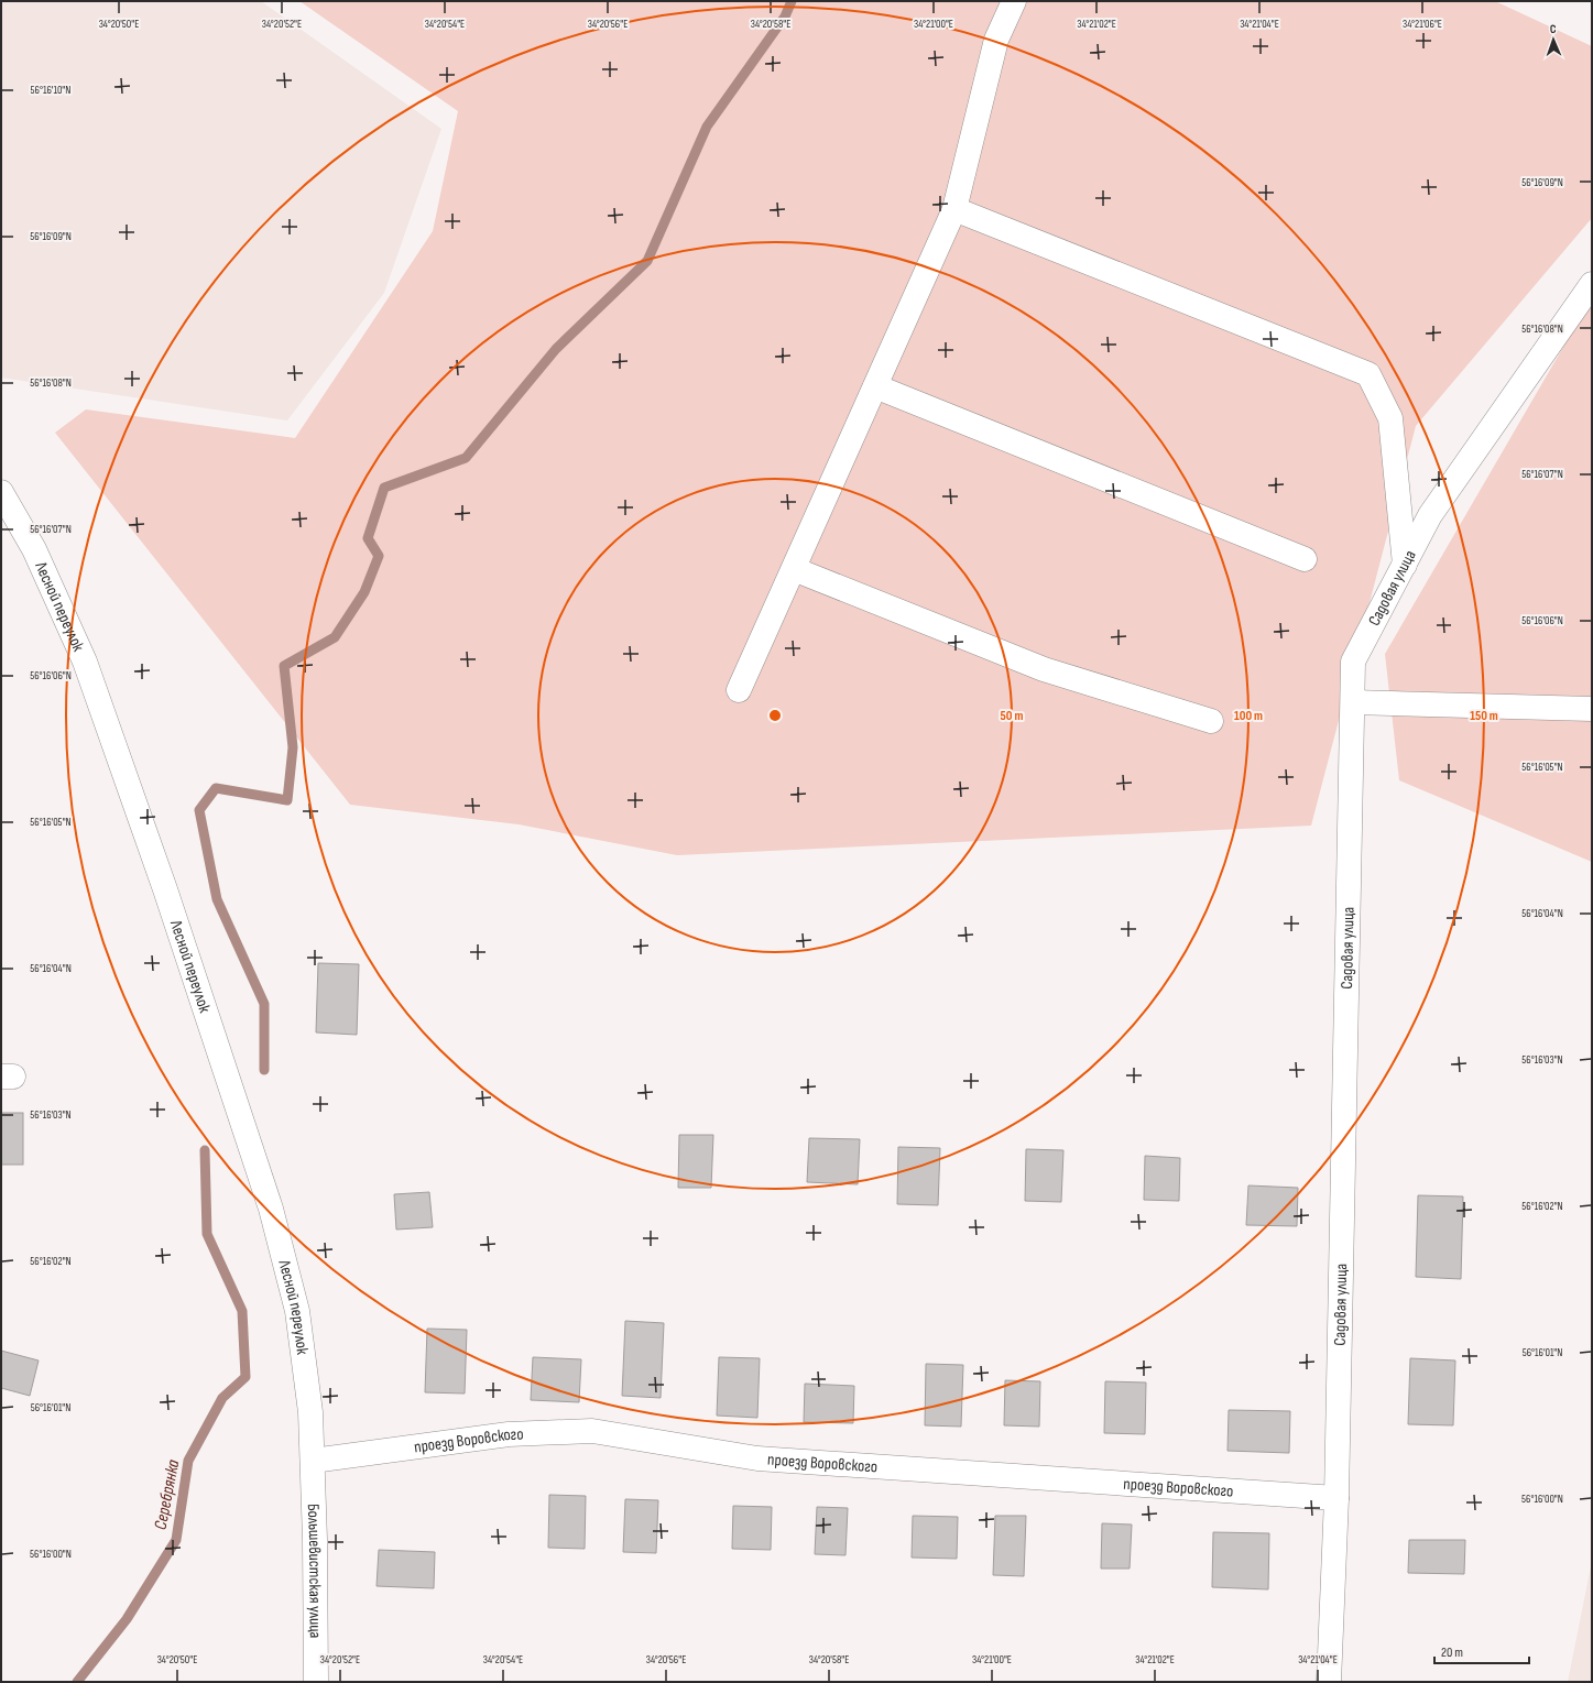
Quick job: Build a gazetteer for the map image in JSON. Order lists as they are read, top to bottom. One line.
{"streets":{"street":["Садовая улица","Лесной переулок","проезд Воровского","Большевистская улица"]},"crossings":[["Садовая улица","проезд Воровского"],["Лесной переулок","проезд Воровского"],["Лесной переулок","Большевистская улица"],["проезд Воровского","Большевистская улица"]],"water":["Серебрянка"],"scale_bar":"20 m","north":"top","coordinates":["34°20'50\"E","34°20'52\"E","34°20'54\"E","34°20'56\"E","34°20'58\"E","34°21'00\"E","34°21'02\"E","34°21'04\"E","34°21'06\"E","56°16'10\"N","56°16'09\"N","56°16'08\"N","56°16'07\"N","56°16'06\"N","56°16'05\"N","56°16'04\"N","56°16'03\"N","56°16'02\"N","56°16'01\"N","56°16'00\"N"],"rings":["50 m","100 m","150 m"]}
